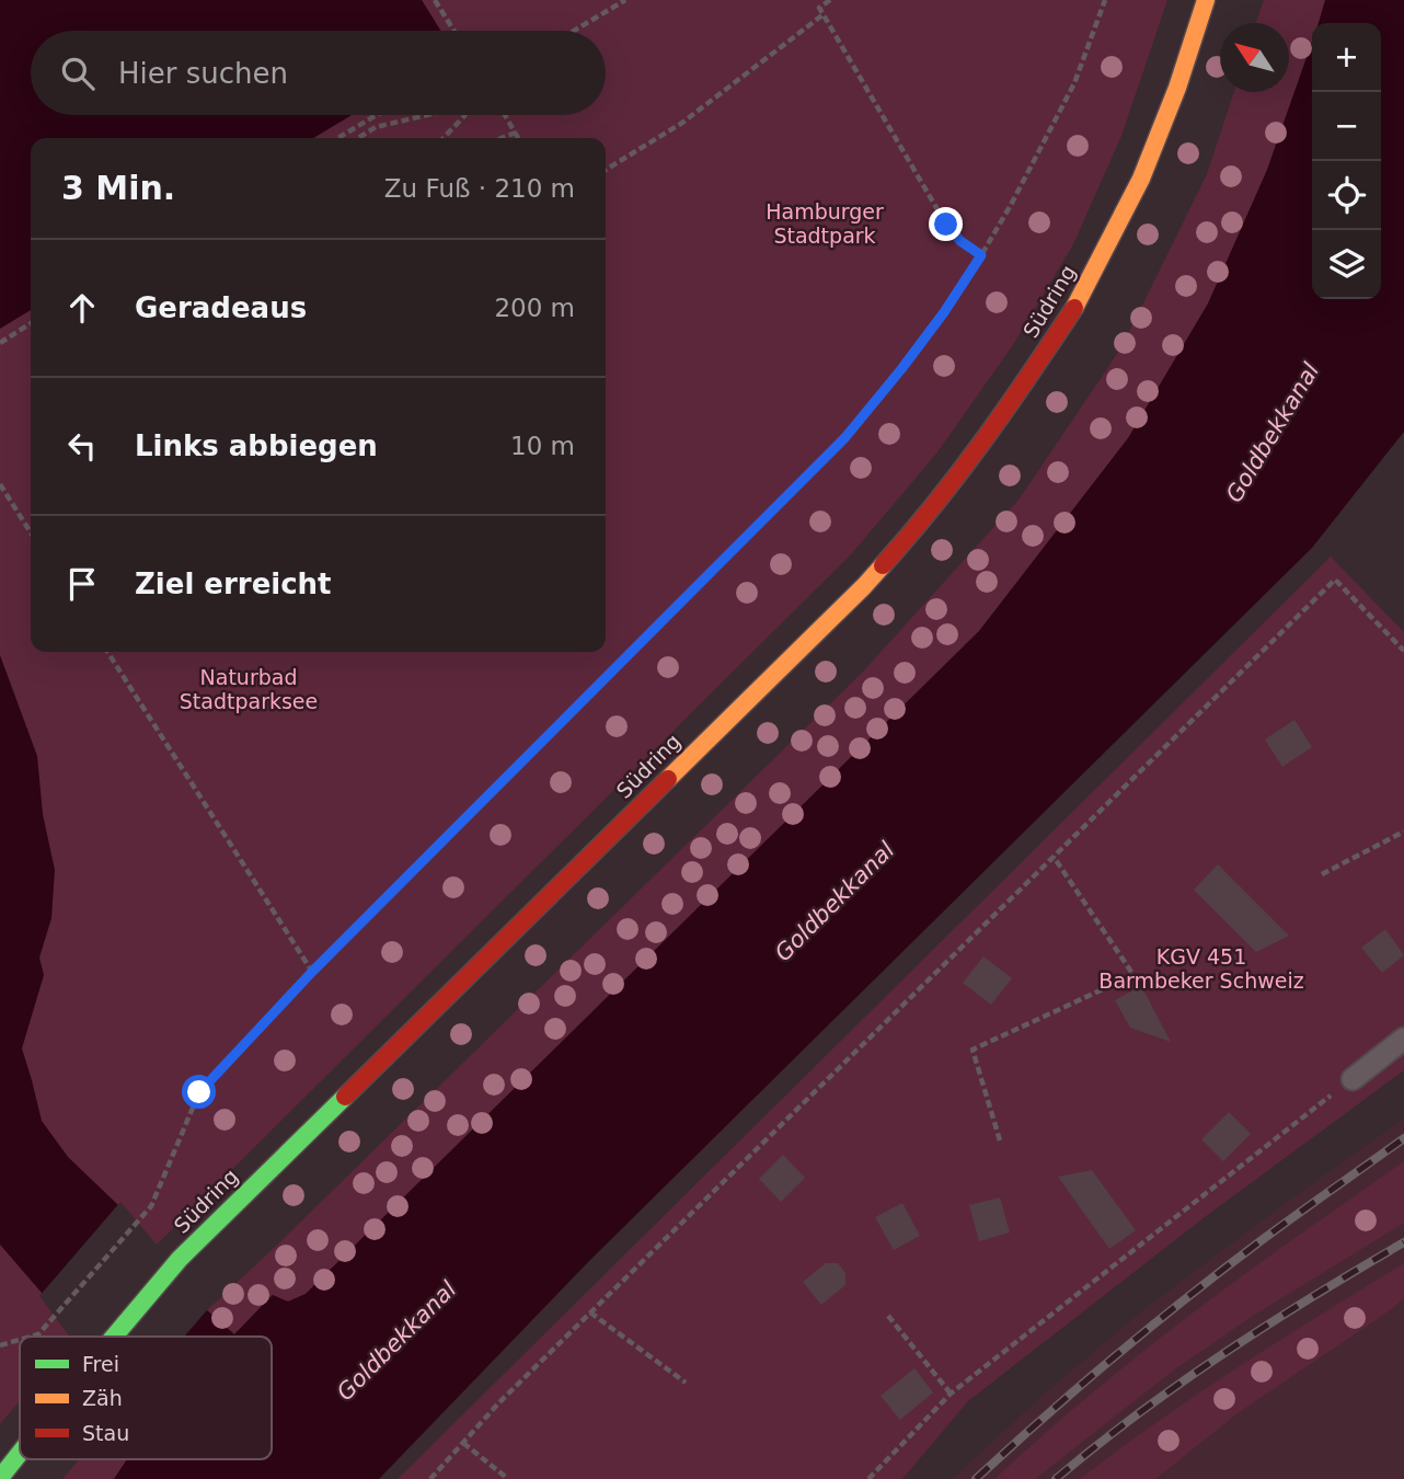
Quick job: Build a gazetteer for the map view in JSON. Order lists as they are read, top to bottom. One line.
{"streets":{"street":["Südring"]},"water":["Goldbekkanal"],"parks":["Hamburger Stadtpark","Naturbad Stadtparksee","KGV 451 Barmbeker Schweiz"],"legend":["Frei","Zäh","Stau"],"north":"top left","page":{"map_buttons":["+","−"],"search":"Hier suchen","heading":["3 Min.","Zu Fuß · 210 m"],"list":[["Geradeaus","200 m"],["Links abbiegen","10 m"],"Ziel erreicht"]}}
